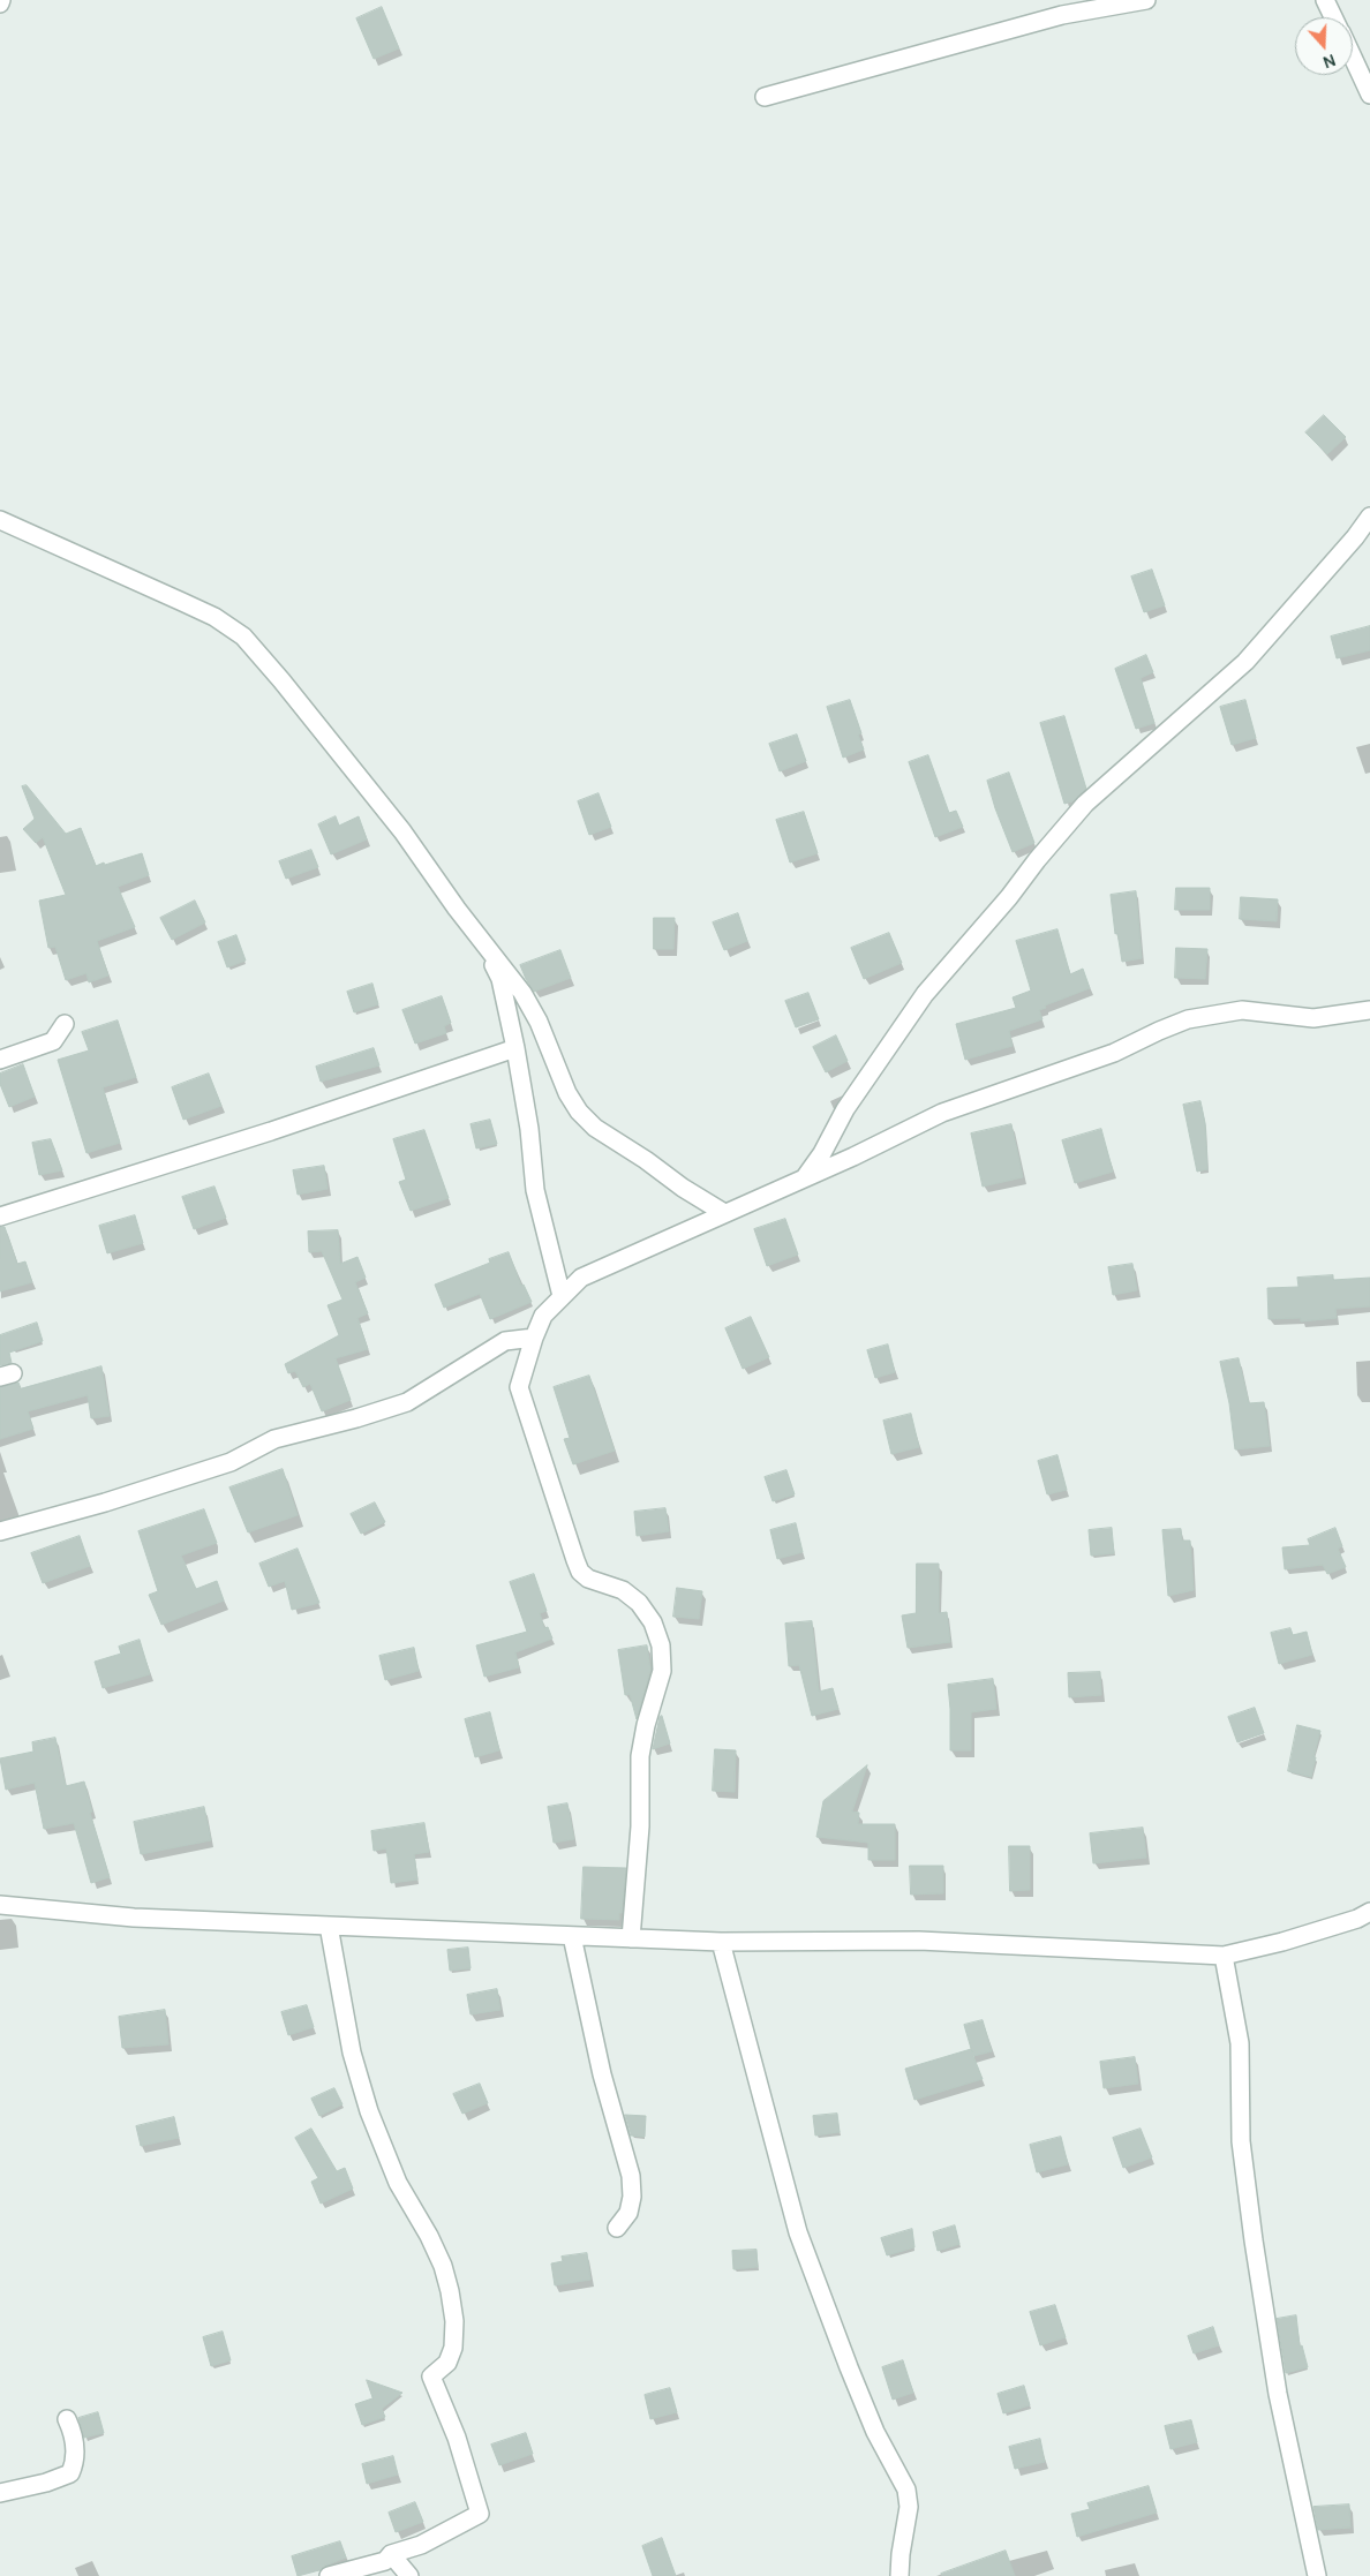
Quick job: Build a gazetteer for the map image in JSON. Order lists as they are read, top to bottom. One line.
{"north":"bottom"}
